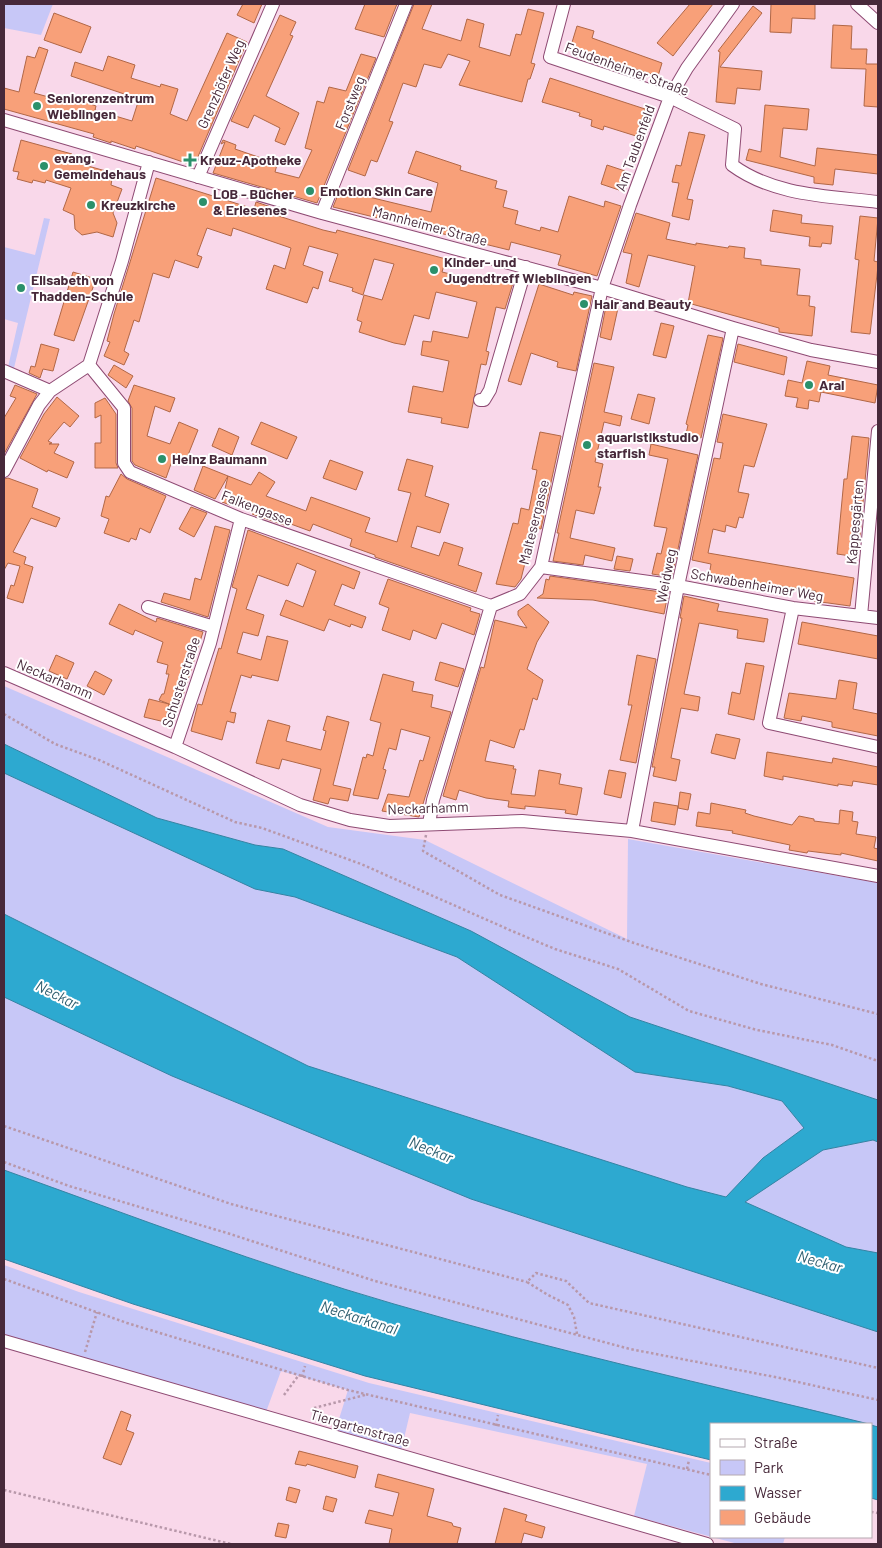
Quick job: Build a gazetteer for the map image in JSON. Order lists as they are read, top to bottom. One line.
{"streets":{"street":["Feudenheimer Straße","Grenzhöfer Weg","Forstweg","Am Taubenfeld","Mannheimer Straße","Falkengasse","Maltesergasse","Kappesgärten","Weidweg","Schwabenheimer Weg","Neckarhamm","Schusterstraße","Tiergartenstraße"]},"crossings":[["Feudenheimer Straße","Am Taubenfeld"],["Grenzhöfer Weg","Mannheimer Straße"],["Forstweg","Mannheimer Straße"],["Am Taubenfeld","Mannheimer Straße"],["Am Taubenfeld","Maltesergasse"],["Mannheimer Straße","Maltesergasse"],["Mannheimer Straße","Weidweg"],["Falkengasse","Maltesergasse"],["Falkengasse","Schusterstraße"],["Maltesergasse","Schwabenheimer Weg"],["Kappesgärten","Schwabenheimer Weg"],["Weidweg","Schwabenheimer Weg"],["Weidweg","Neckarhamm"],["Neckarhamm","Schusterstraße"]],"water":["Neckar","Neckarkanal"],"places":{"other":["Seniorenzentrum Wieblingen","evang. Gemeindehaus","Emotion Skin Care","LOB - Bücher & Erlesenes","Kreuzkirche","Kinder- und Jugendtreff Wieblingen","Elisabeth von Thadden-Schule","Hair and Beauty","Aral","aquaristikstudio starfish","Heinz Baumann"],"health":["Kreuz-Apotheke"]},"legend":["Straße","Park","Wasser","Gebäude"]}
